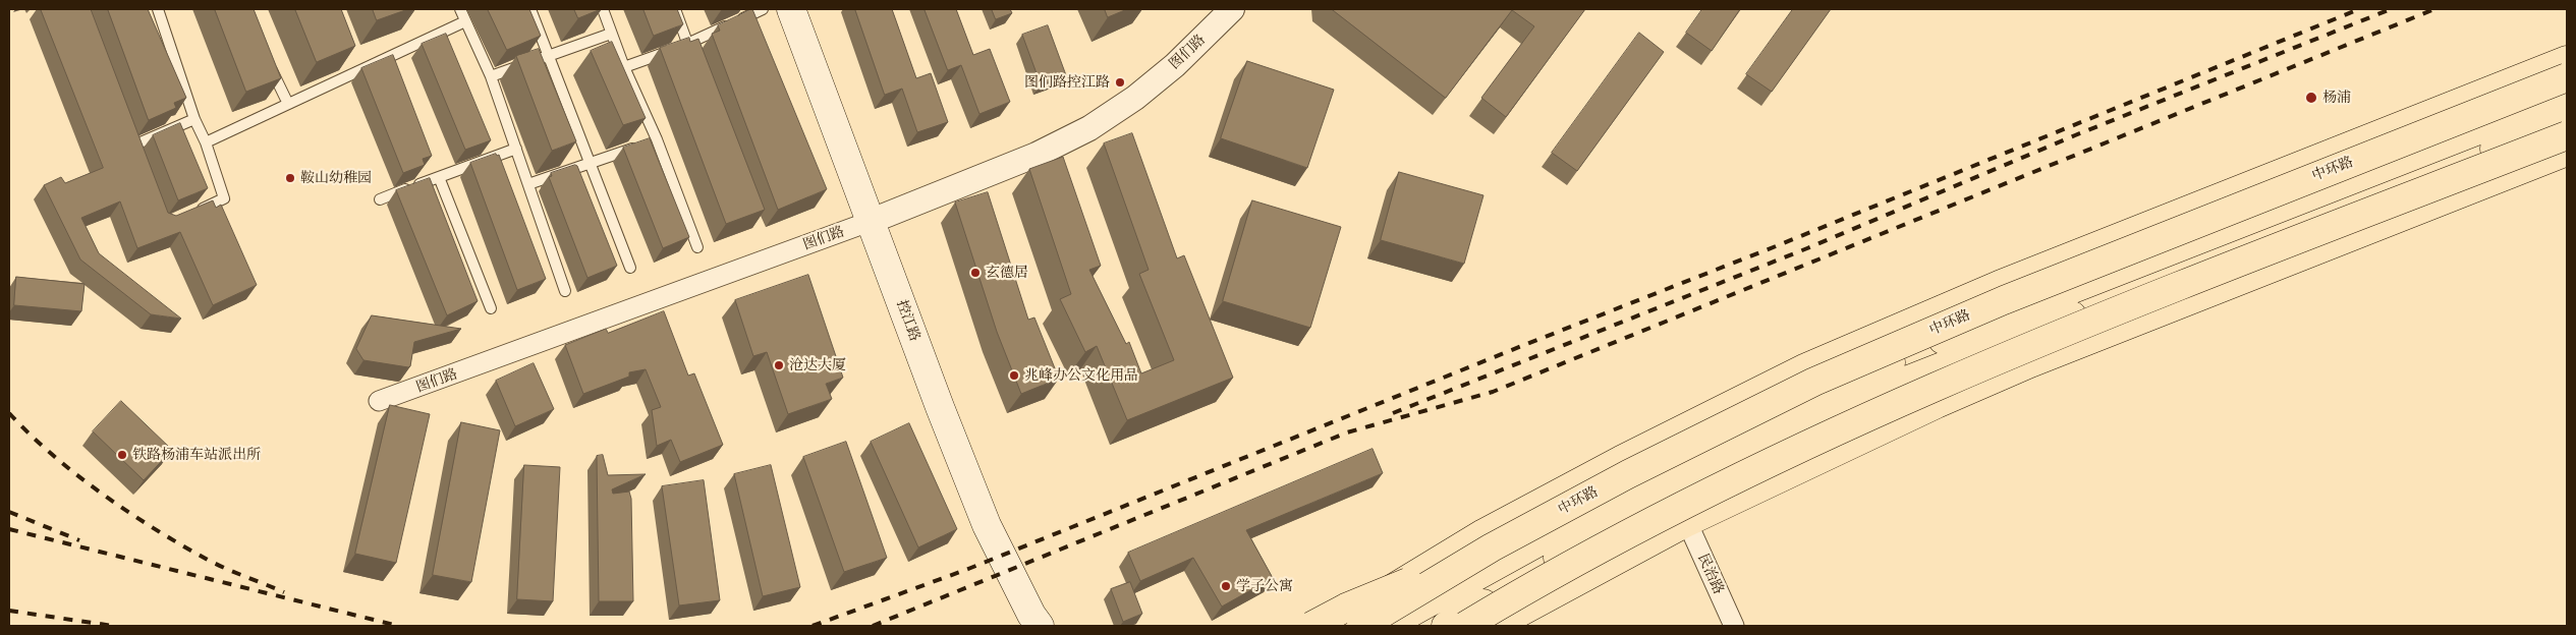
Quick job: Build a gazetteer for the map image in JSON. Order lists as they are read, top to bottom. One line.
{"streets":{"main road":["中环路","控江路"],"street":["图们路","民治路"]},"crossings":[["图们路","控江路"]],"places":["图们路控江路","杨浦","鞍山幼稚园","玄德居","沧达大厦","兆峰办公文化用品","铁路杨浦车站派出所","学子公寓"]}
